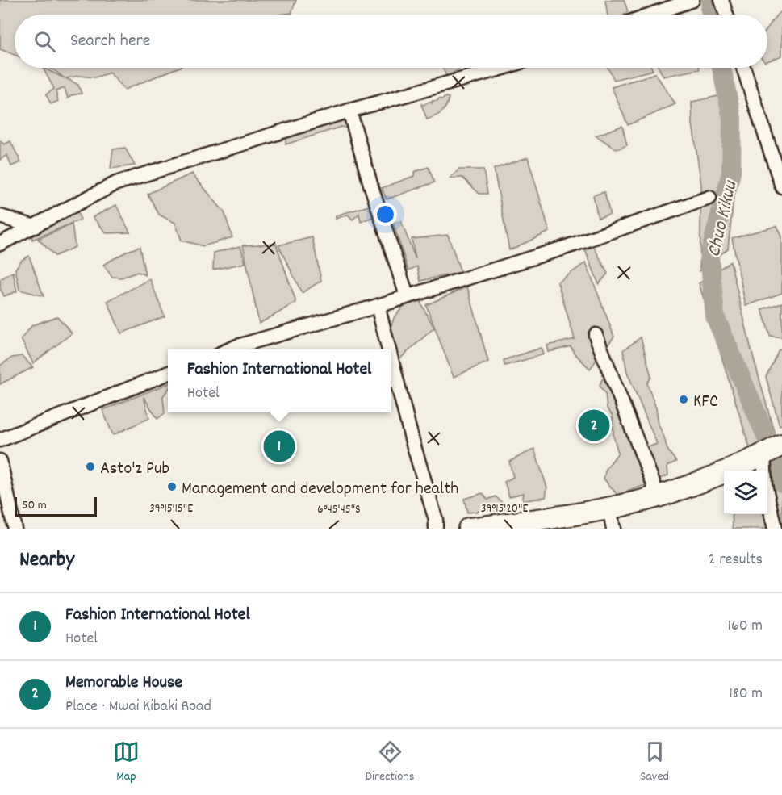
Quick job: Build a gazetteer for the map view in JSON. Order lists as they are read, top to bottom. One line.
{"water":["Chuo Kikuu"],"places":["KFC","Asto'z Pub","Management and development for health"],"scale_bar":"50 m","page":{"search":"Search here","popup":["Fashion International Hotel","Hotel"],"pins":["2","1"],"scale":"50 m","heading":["Nearby","2 results"],"list":[{"mark":"1","name":"Fashion International Hotel","note":"Hotel","value":"160 m"},{"mark":"2","name":"Memorable House","note":"Place · Mwai Kibaki Road","value":"180 m"}],"nav":["Map","Directions","Saved"]},"coordinates":["39°15'15\"E","39°15'20\"E","6°45'45\"S"]}
